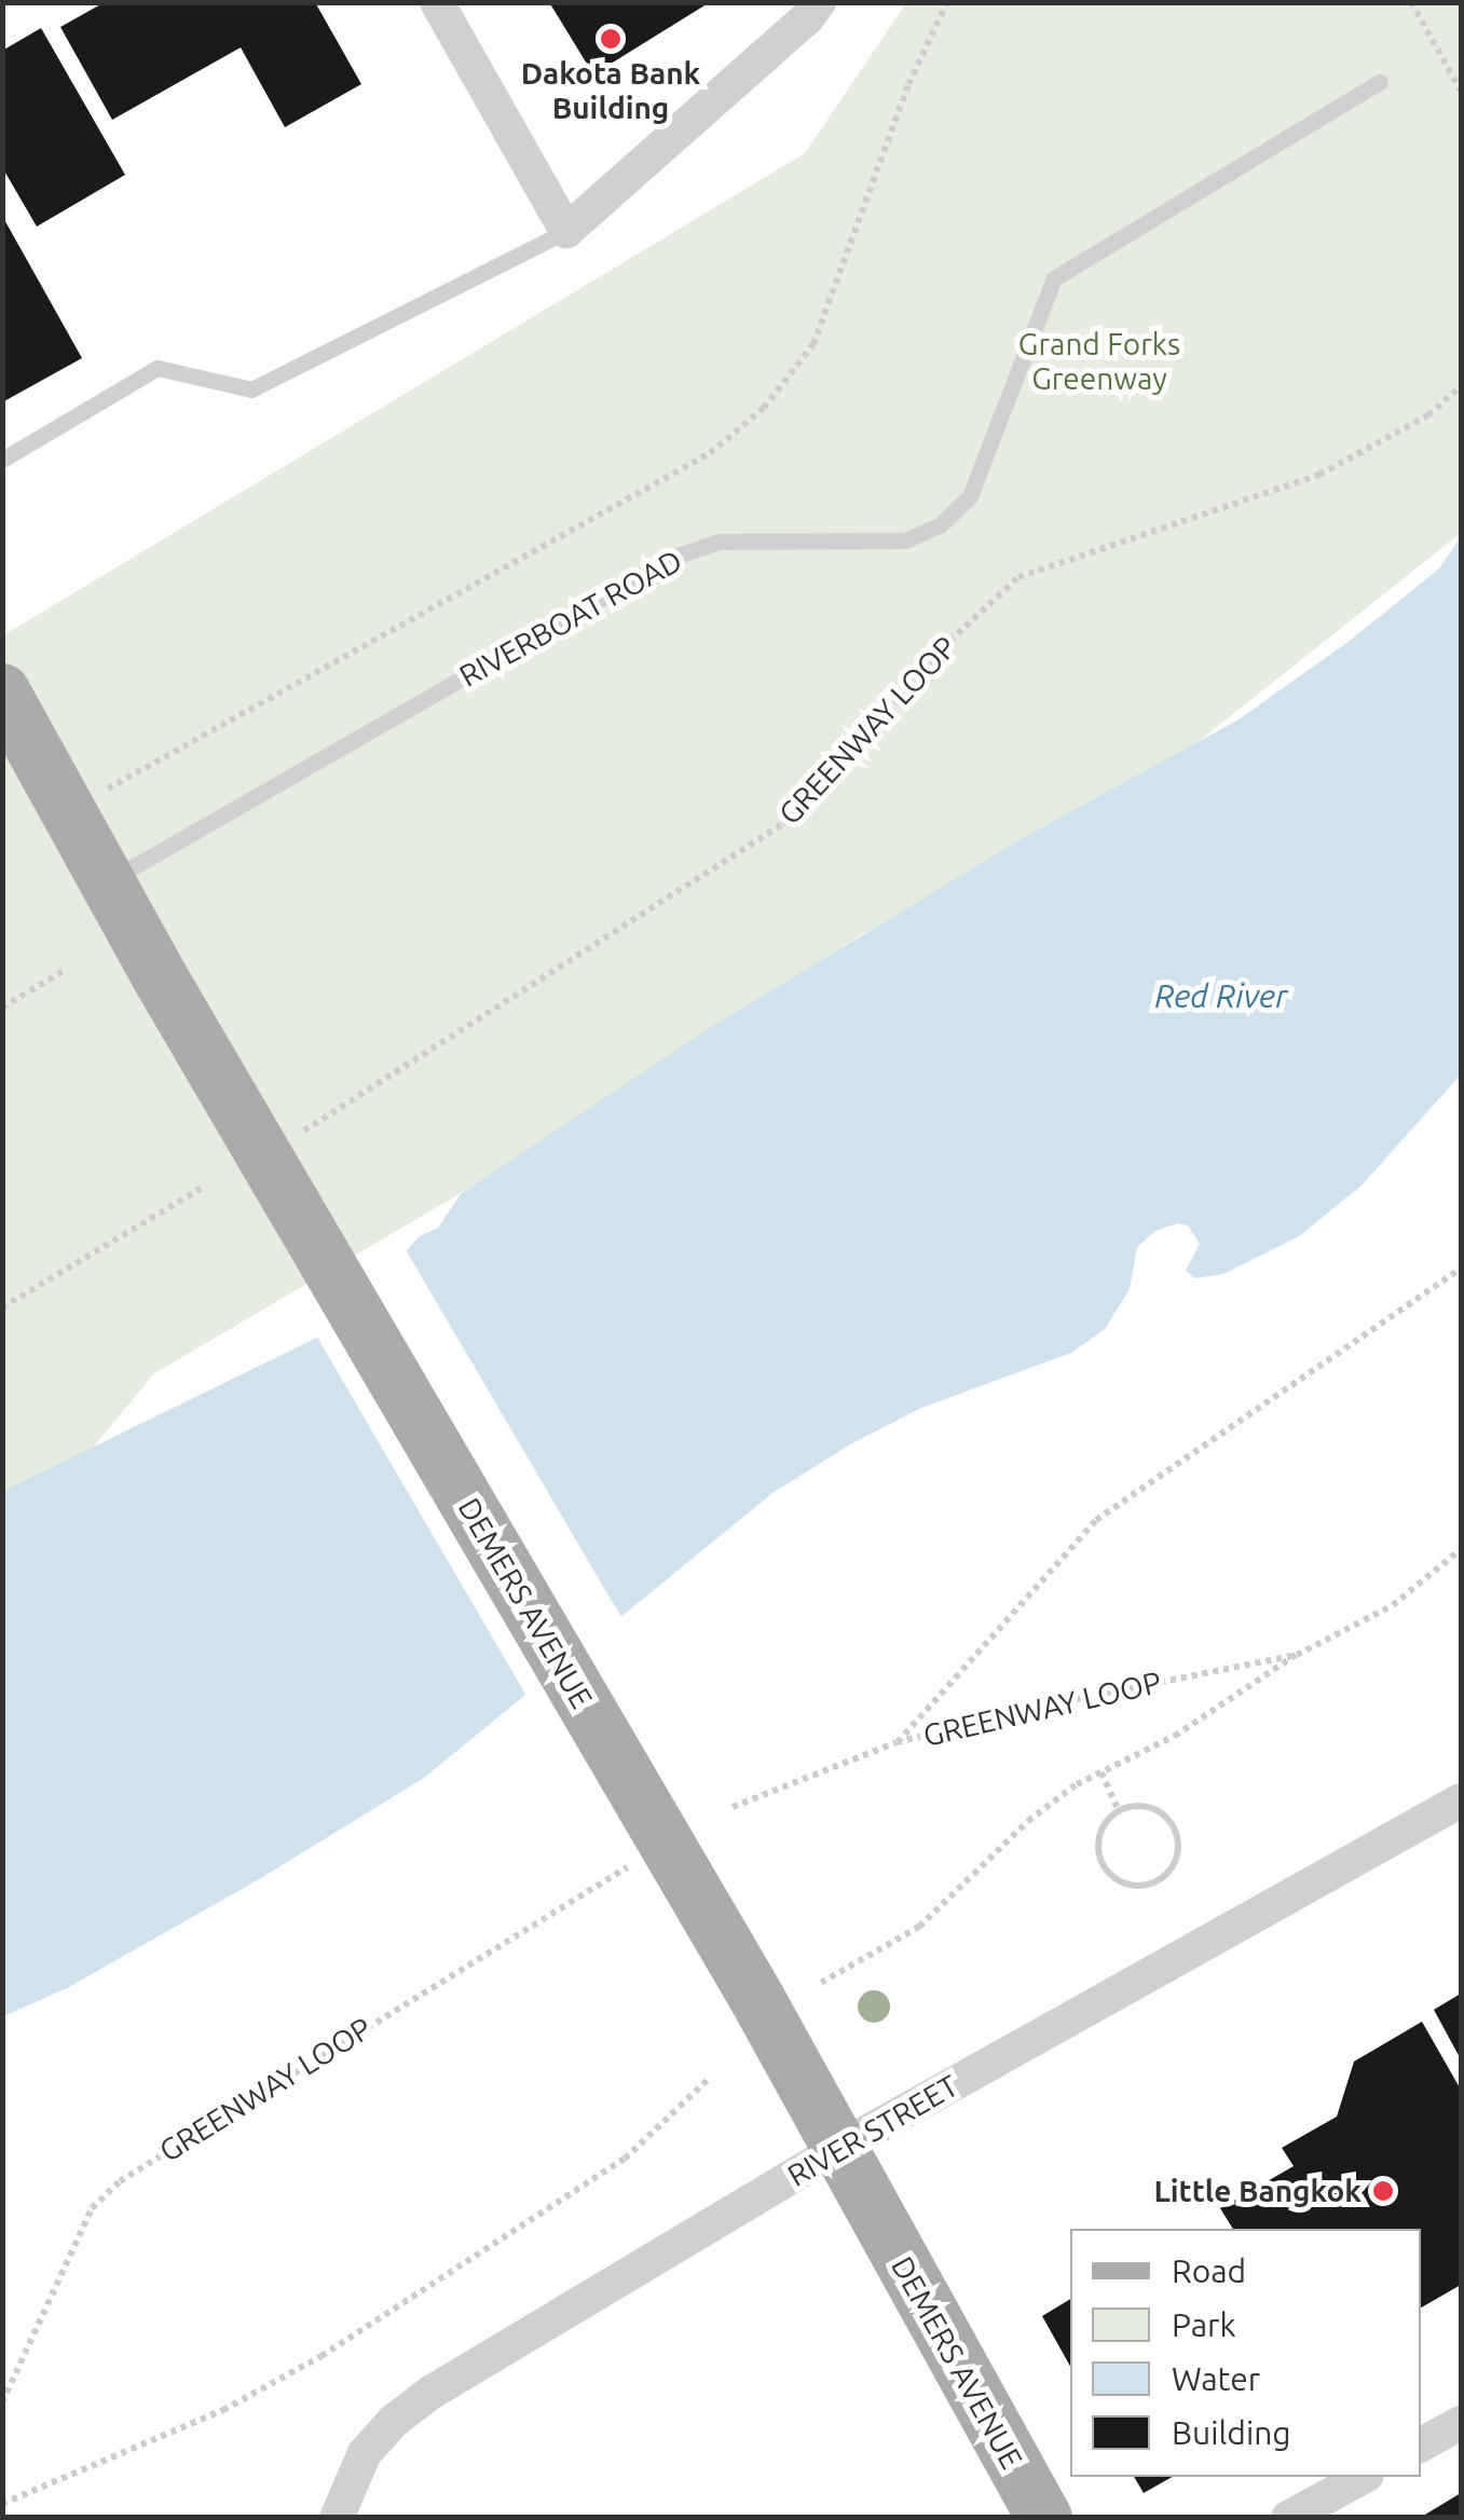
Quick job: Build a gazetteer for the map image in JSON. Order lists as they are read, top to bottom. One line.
{"streets":{"main road":["DEMERS AVENUE"],"street":["RIVER STREET"],"lane":["RIVERBOAT ROAD"],"path":["GREENWAY LOOP"]},"crossings":[["RIVERBOAT ROAD","DEMERS AVENUE"],["DEMERS AVENUE","RIVER STREET"]],"water":["Red River"],"parks":["Grand Forks Greenway"],"places":["Dakota Bank Building","Little Bangkok"],"legend":["Road","Park","Water","Building"]}
